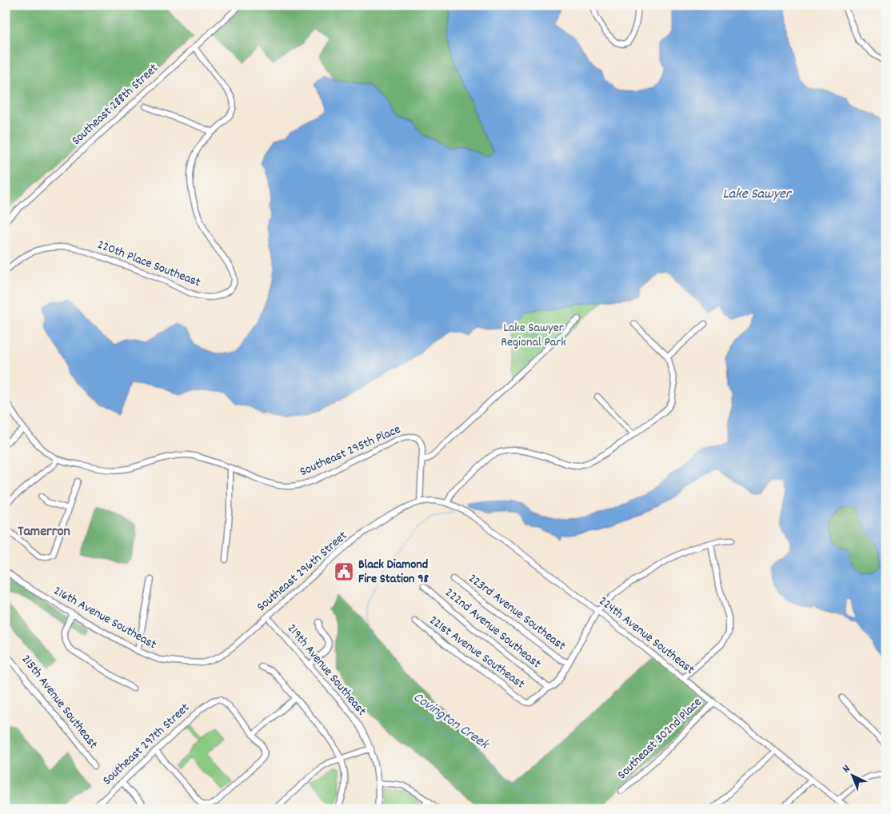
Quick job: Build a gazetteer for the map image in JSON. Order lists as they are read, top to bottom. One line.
{"streets":{"street":["Southeast 288th Street","220th Place Southeast","Southeast 295th Place","Southeast 296th Street","223rd Avenue Southeast","216th Avenue Southeast","222nd Avenue Southeast","224th Avenue Southeast","221st Avenue Southeast","219th Avenue Southeast","215th Avenue Southeast","Southeast 302nd Place","Southeast 297th Street"]},"crossings":[["Southeast 295th Place","Southeast 296th Street"],["Southeast 295th Place","224th Avenue Southeast"],["Southeast 296th Street","216th Avenue Southeast"],["Southeast 296th Street","224th Avenue Southeast"],["Southeast 296th Street","219th Avenue Southeast"],["222nd Avenue Southeast","221st Avenue Southeast"],["224th Avenue Southeast","Southeast 302nd Place"]],"districts":["Tamerron"],"water":["Lake Sawyer","Covington Creek"],"parks":["Lake Sawyer Regional Park"],"places":{"public building":["Black Diamond Fire Station 98"]},"north":"top left"}
